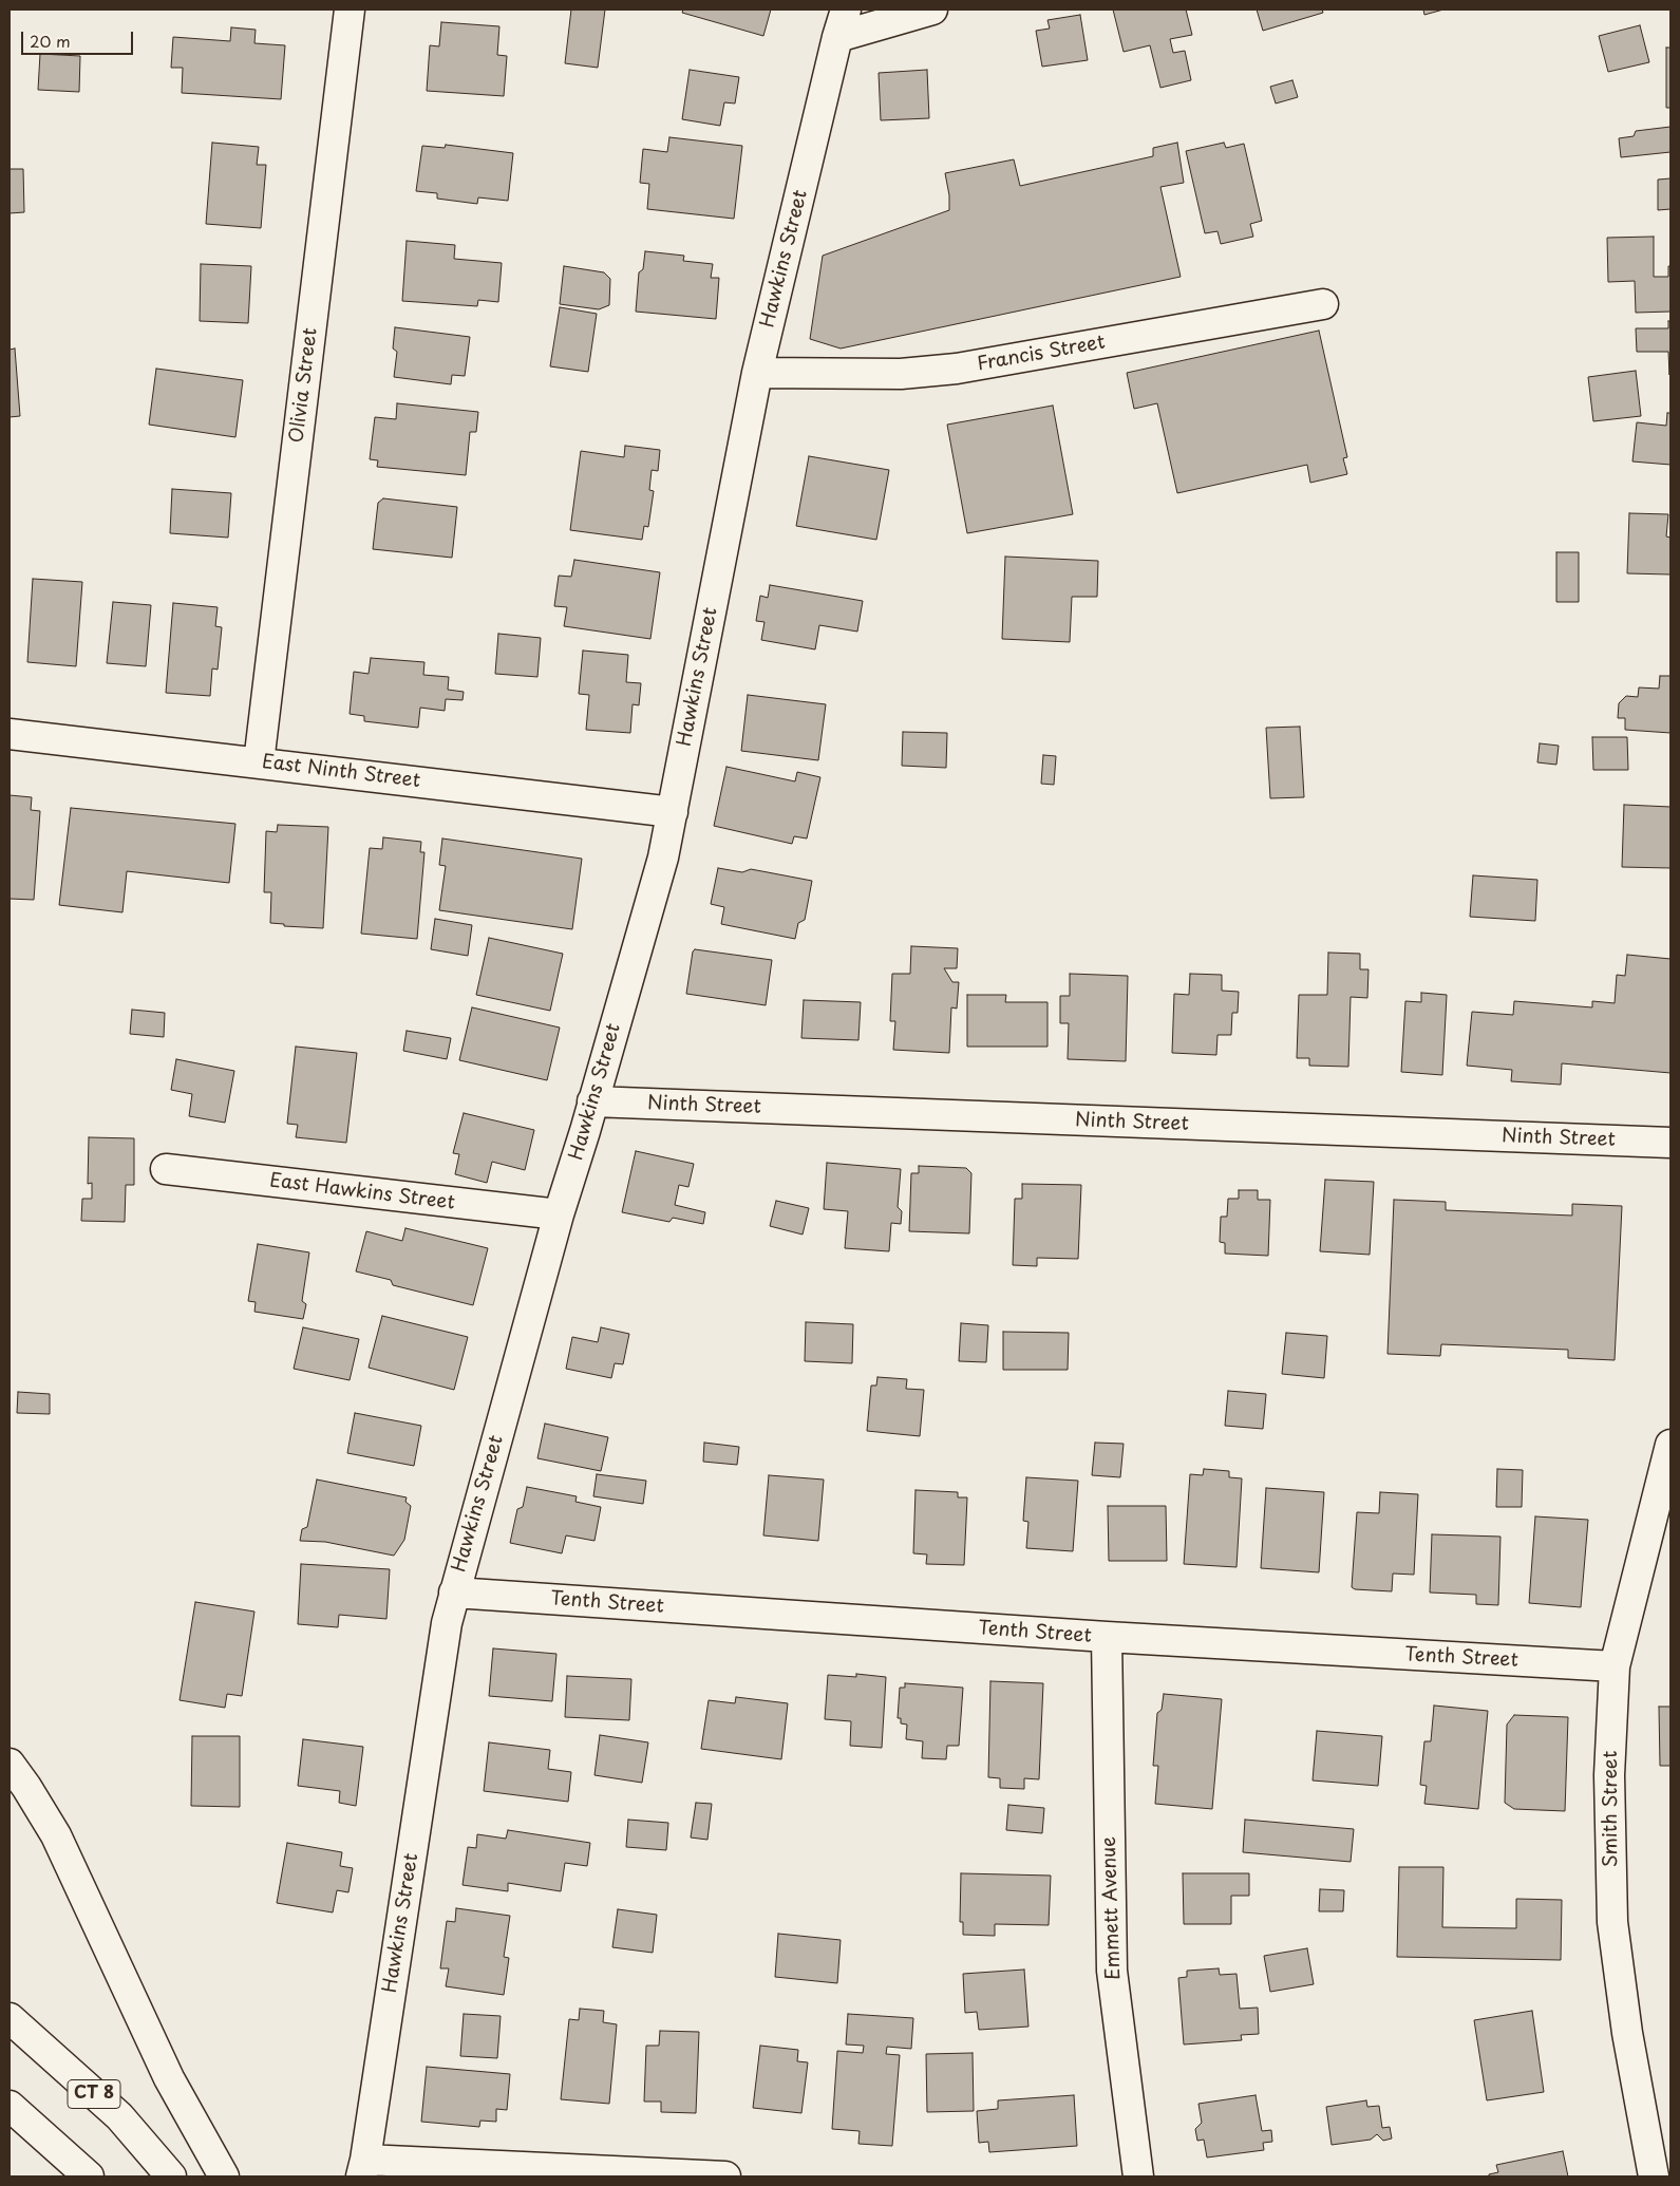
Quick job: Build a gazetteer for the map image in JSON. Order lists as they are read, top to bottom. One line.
{"streets":{"main road":["Hawkins Street","Francis Street","Olivia Street","East Ninth Street","Ninth Street","East Hawkins Street","Tenth Street","Smith Street","Emmett Avenue","CT 8"]},"crossings":[["Hawkins Street","Francis Street"],["Hawkins Street","East Ninth Street"],["Hawkins Street","Ninth Street"],["Hawkins Street","East Hawkins Street"],["Hawkins Street","Tenth Street"],["Olivia Street","East Ninth Street"],["Tenth Street","Smith Street"],["Tenth Street","Emmett Avenue"]],"scale_bar":"20 m"}
